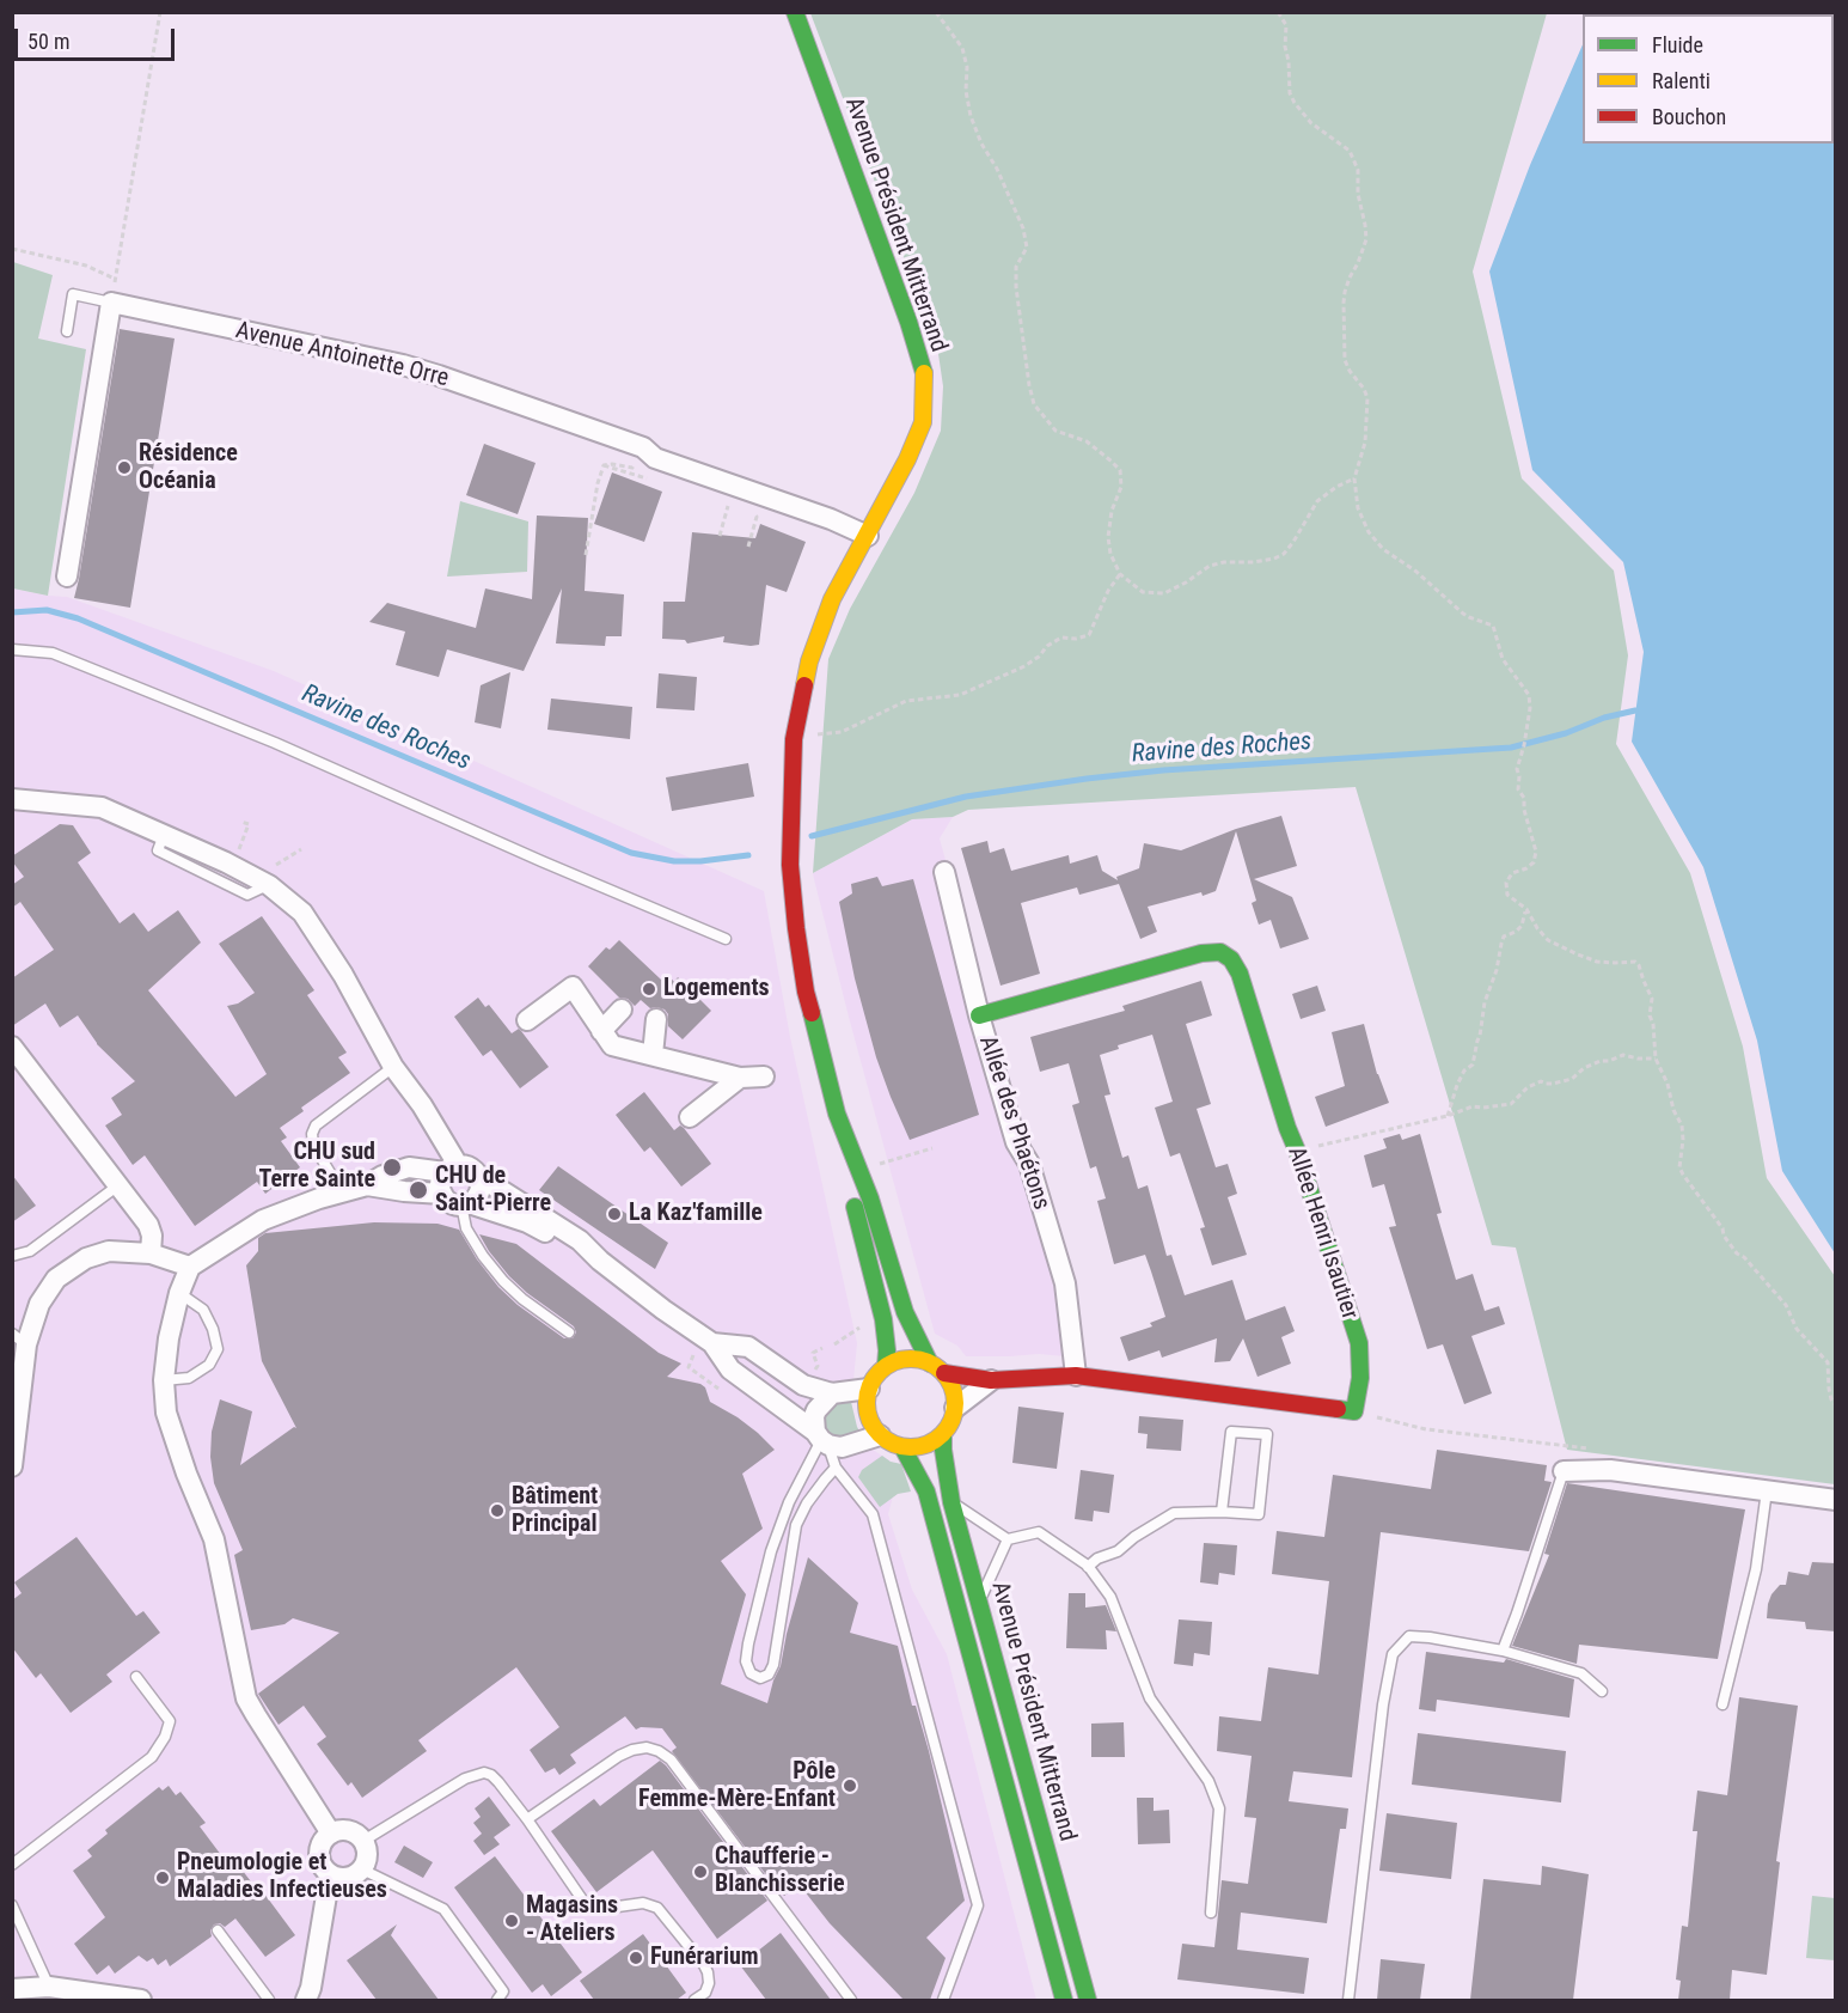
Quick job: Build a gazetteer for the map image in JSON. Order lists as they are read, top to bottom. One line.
{"streets":{"main road":["Avenue Président Mitterrand","Allée Henri Isautier"],"street":["Avenue Antoinette Orre","Allée des Phaétons"]},"crossings":[["Avenue Président Mitterrand","Avenue Antoinette Orre"],["Avenue Président Mitterrand","Allée Henri Isautier"],["Allée des Phaétons","Allée Henri Isautier"]],"water":["Ravine des Roches"],"places":["Résidence Océania","Logements","CHU sud Terre Sainte","CHU de Saint-Pierre","La Kaz'famille","Bâtiment Principal","Pôle Femme-Mère-Enfant","Chaufferie - Blanchisserie","Pneumologie et Maladies Infectieuses","Magasins - Ateliers","Funérarium"],"legend":["Fluide","Ralenti","Bouchon"],"scale_bar":"50 m"}
